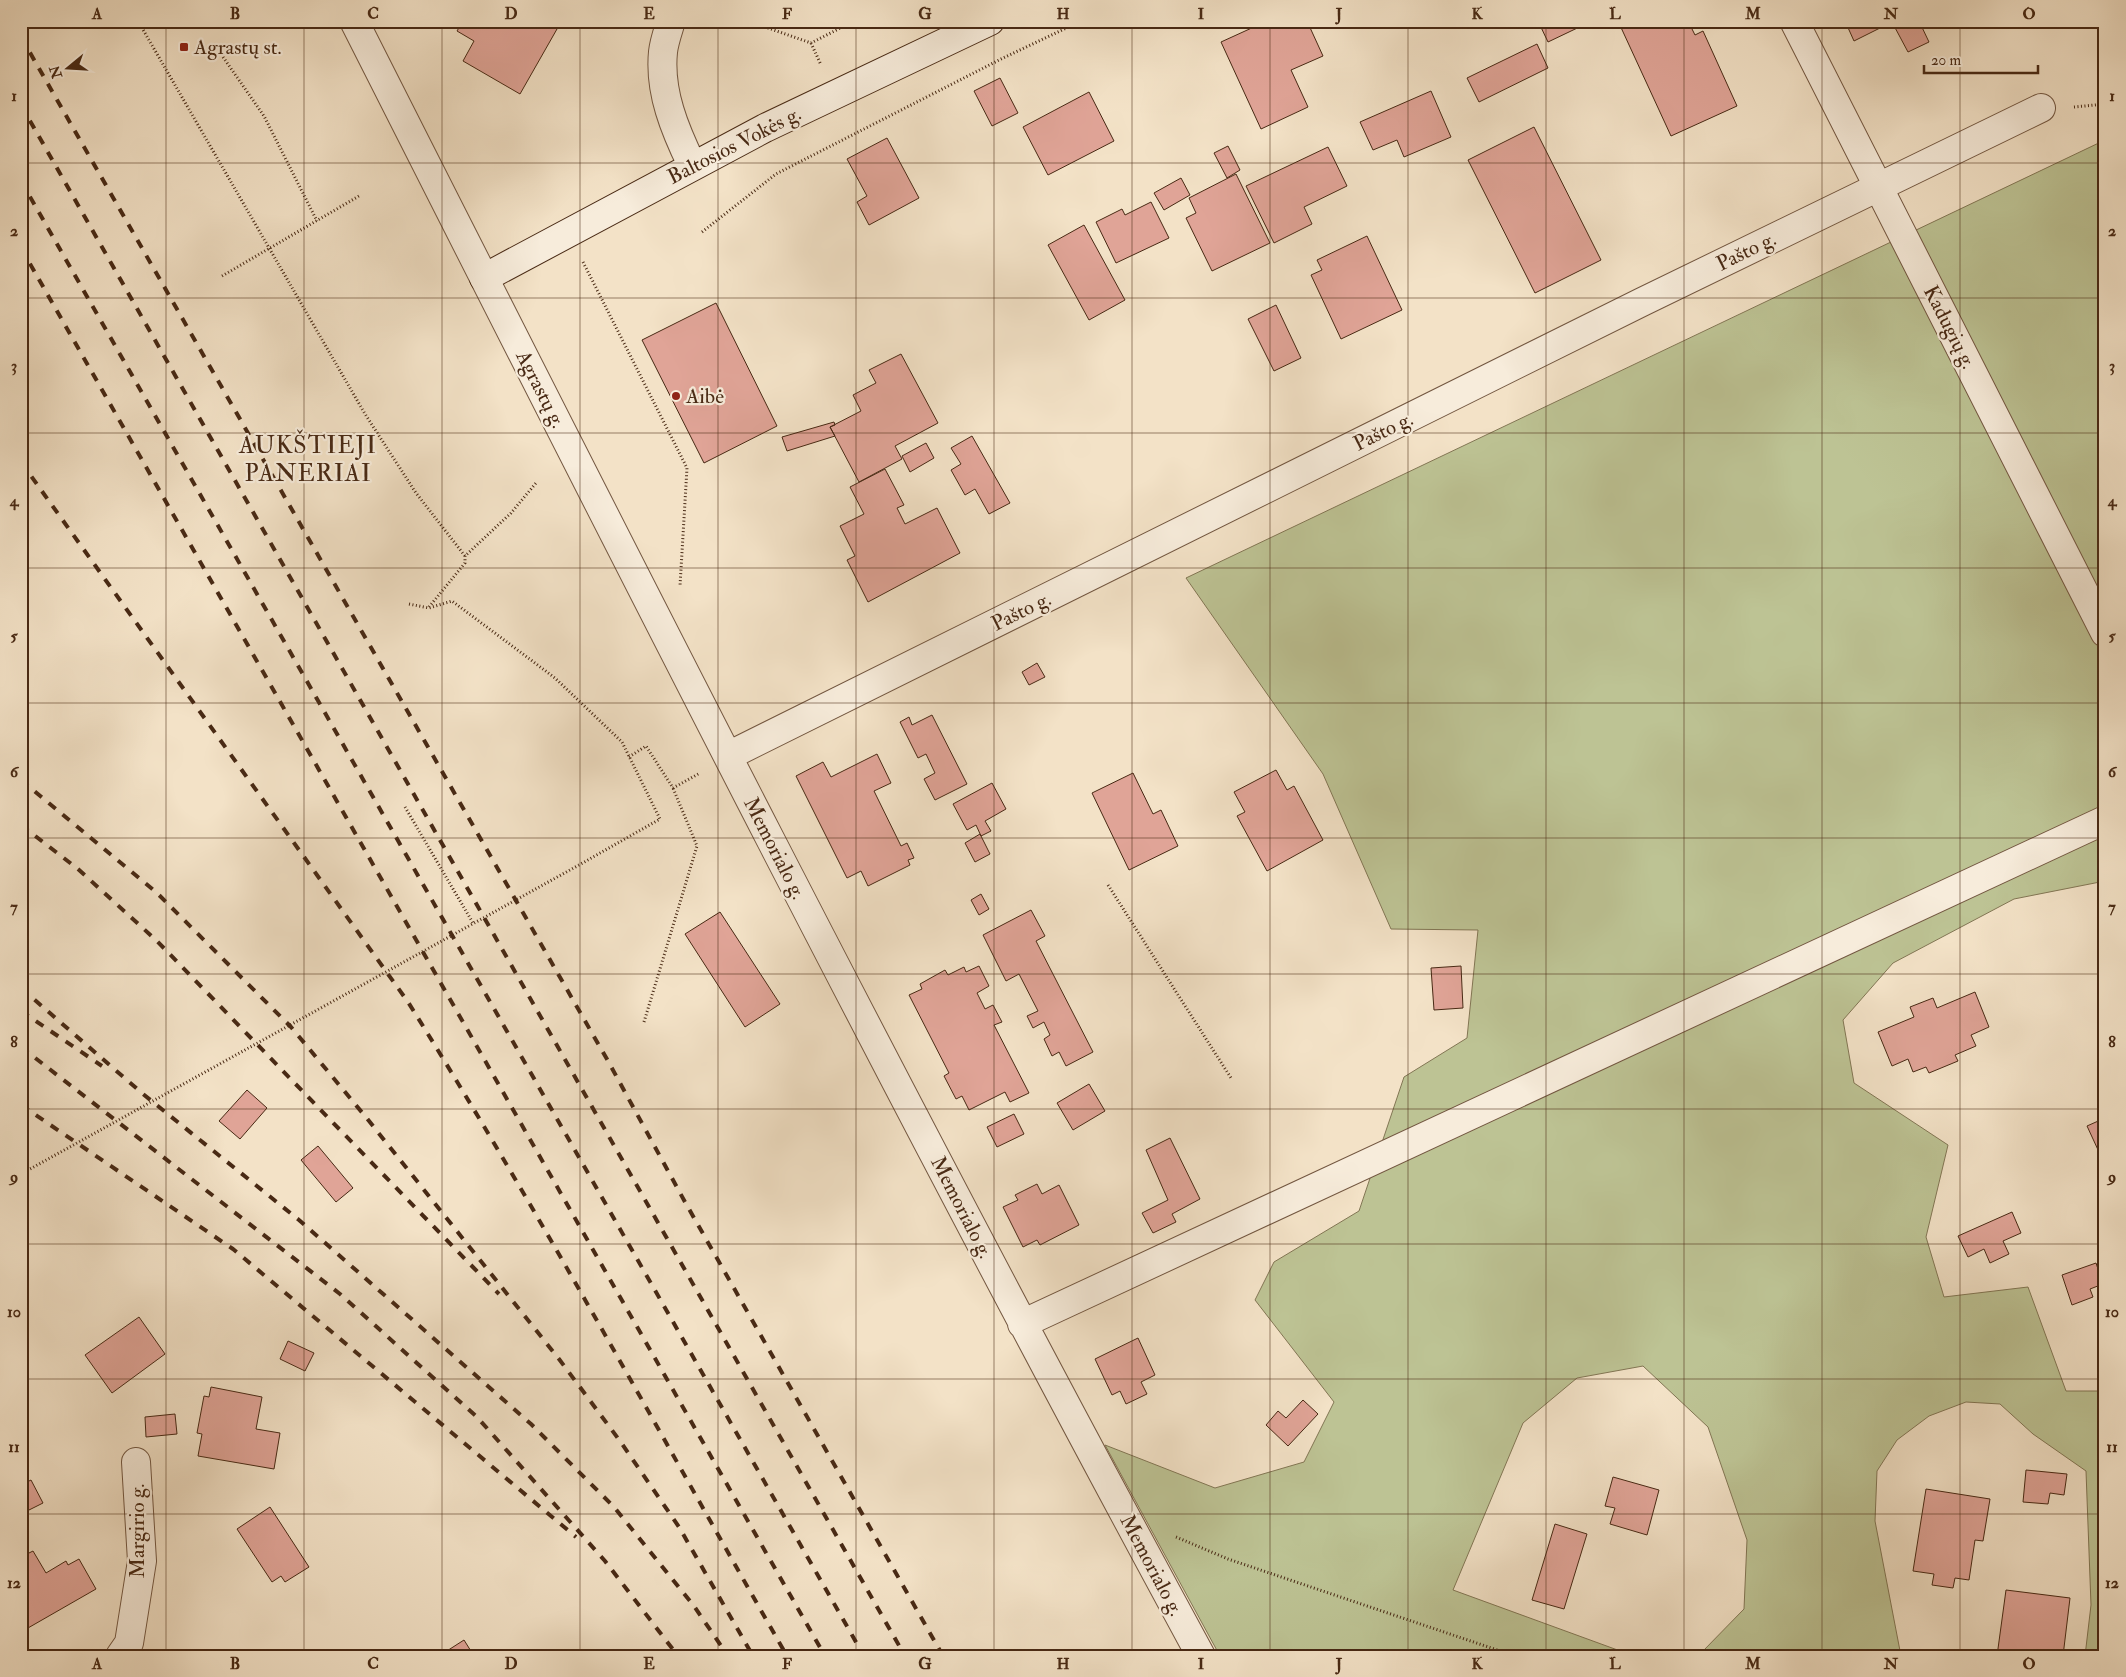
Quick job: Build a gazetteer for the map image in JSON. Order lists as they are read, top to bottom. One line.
{"streets":{"street":["Baltosios Vokės g.","Pašto g.","Kadugių g.","Agrastų g.","Memorialo g.","Margirio g."]},"crossings":[["Baltosios Vokės g.","Agrastų g."],["Pašto g.","Kadugių g."],["Pašto g.","Agrastų g."],["Pašto g.","Memorialo g."],["Agrastų g.","Memorialo g."]],"districts":["AUKŠTIEJI PANERIAI"],"places":{"transit":["Agrastų st."],"other":["Aibė"]},"scale_bar":"20 m","north":"left","grid":{"columns":["A","B","C","D","E","F","G","H","I","J","K","L","M","N","O"],"rows":["1","2","3","4","5","6","7","8","9","10","11","12"]}}
